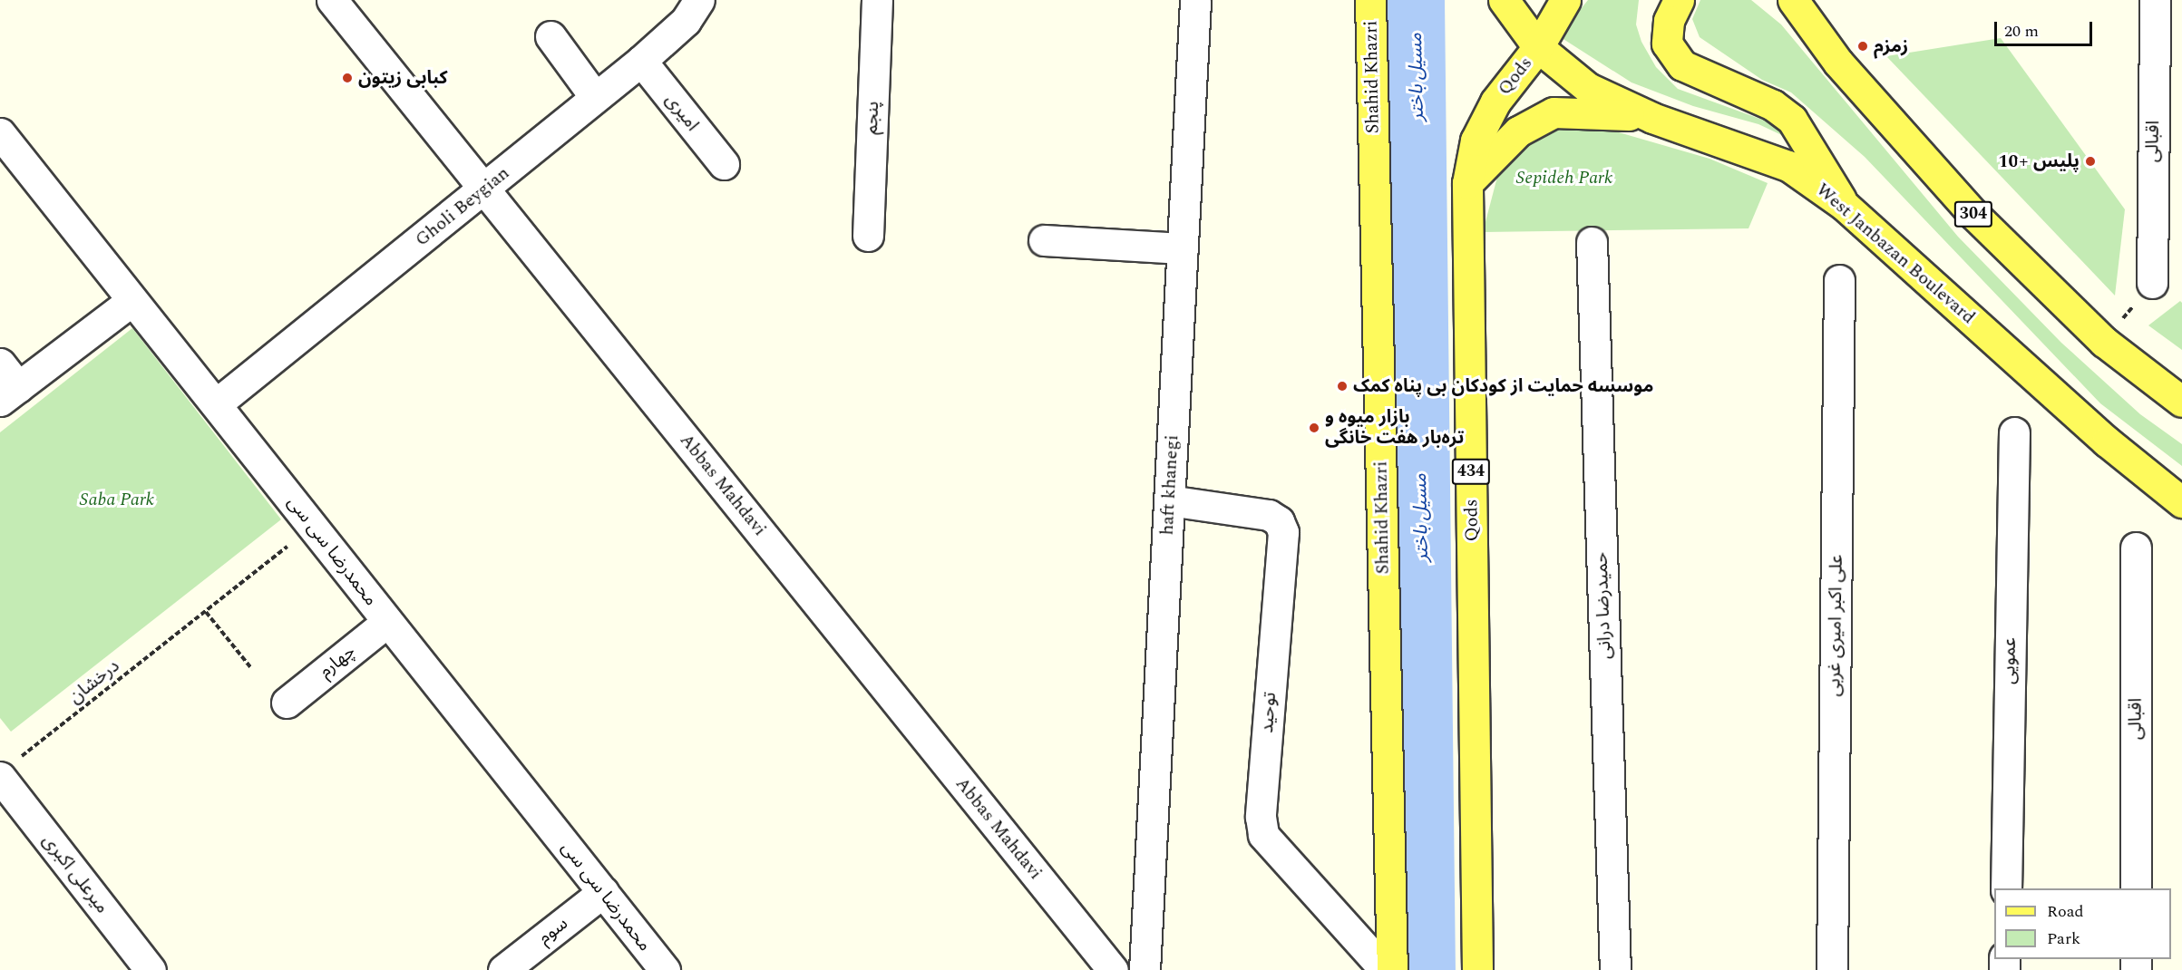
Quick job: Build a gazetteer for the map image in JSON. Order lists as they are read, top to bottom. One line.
{"streets":{"main road":["Qods","Shahid Khazri","304","West Janbazan Boulevard","434"],"street":["امیری","پنجم","اقبالی","Gholi Beygian","Abbas Mahdavi","haft khanegi","محمدرضا سی سی","حمیدرضا درانی","علی اکبر امیری غربی","عمویی","چهارم","توحید","میرعلی اکبری","سوم"],"path":["درخشان"]},"crossings":[["Qods","West Janbazan Boulevard"],["امیری","Gholi Beygian"],["Gholi Beygian","Abbas Mahdavi"],["Gholi Beygian","محمدرضا سی سی"],["haft khanegi","توحید"],["محمدرضا سی سی","چهارم"],["محمدرضا سی سی","درخشان"],["محمدرضا سی سی","سوم"],["درخشان","میرعلی اکبری"]],"water":["مسیل باختر"],"parks":["Sepideh Park","Saba Park"],"places":["زمزم","کبابی زیتون","پلیس +10","موسسه حمایت از کودکان بی پناه کمک","بازار میوه و تره‌بار هفت خانگی"],"legend":["Road","Park"],"scale_bar":"20 m"}
